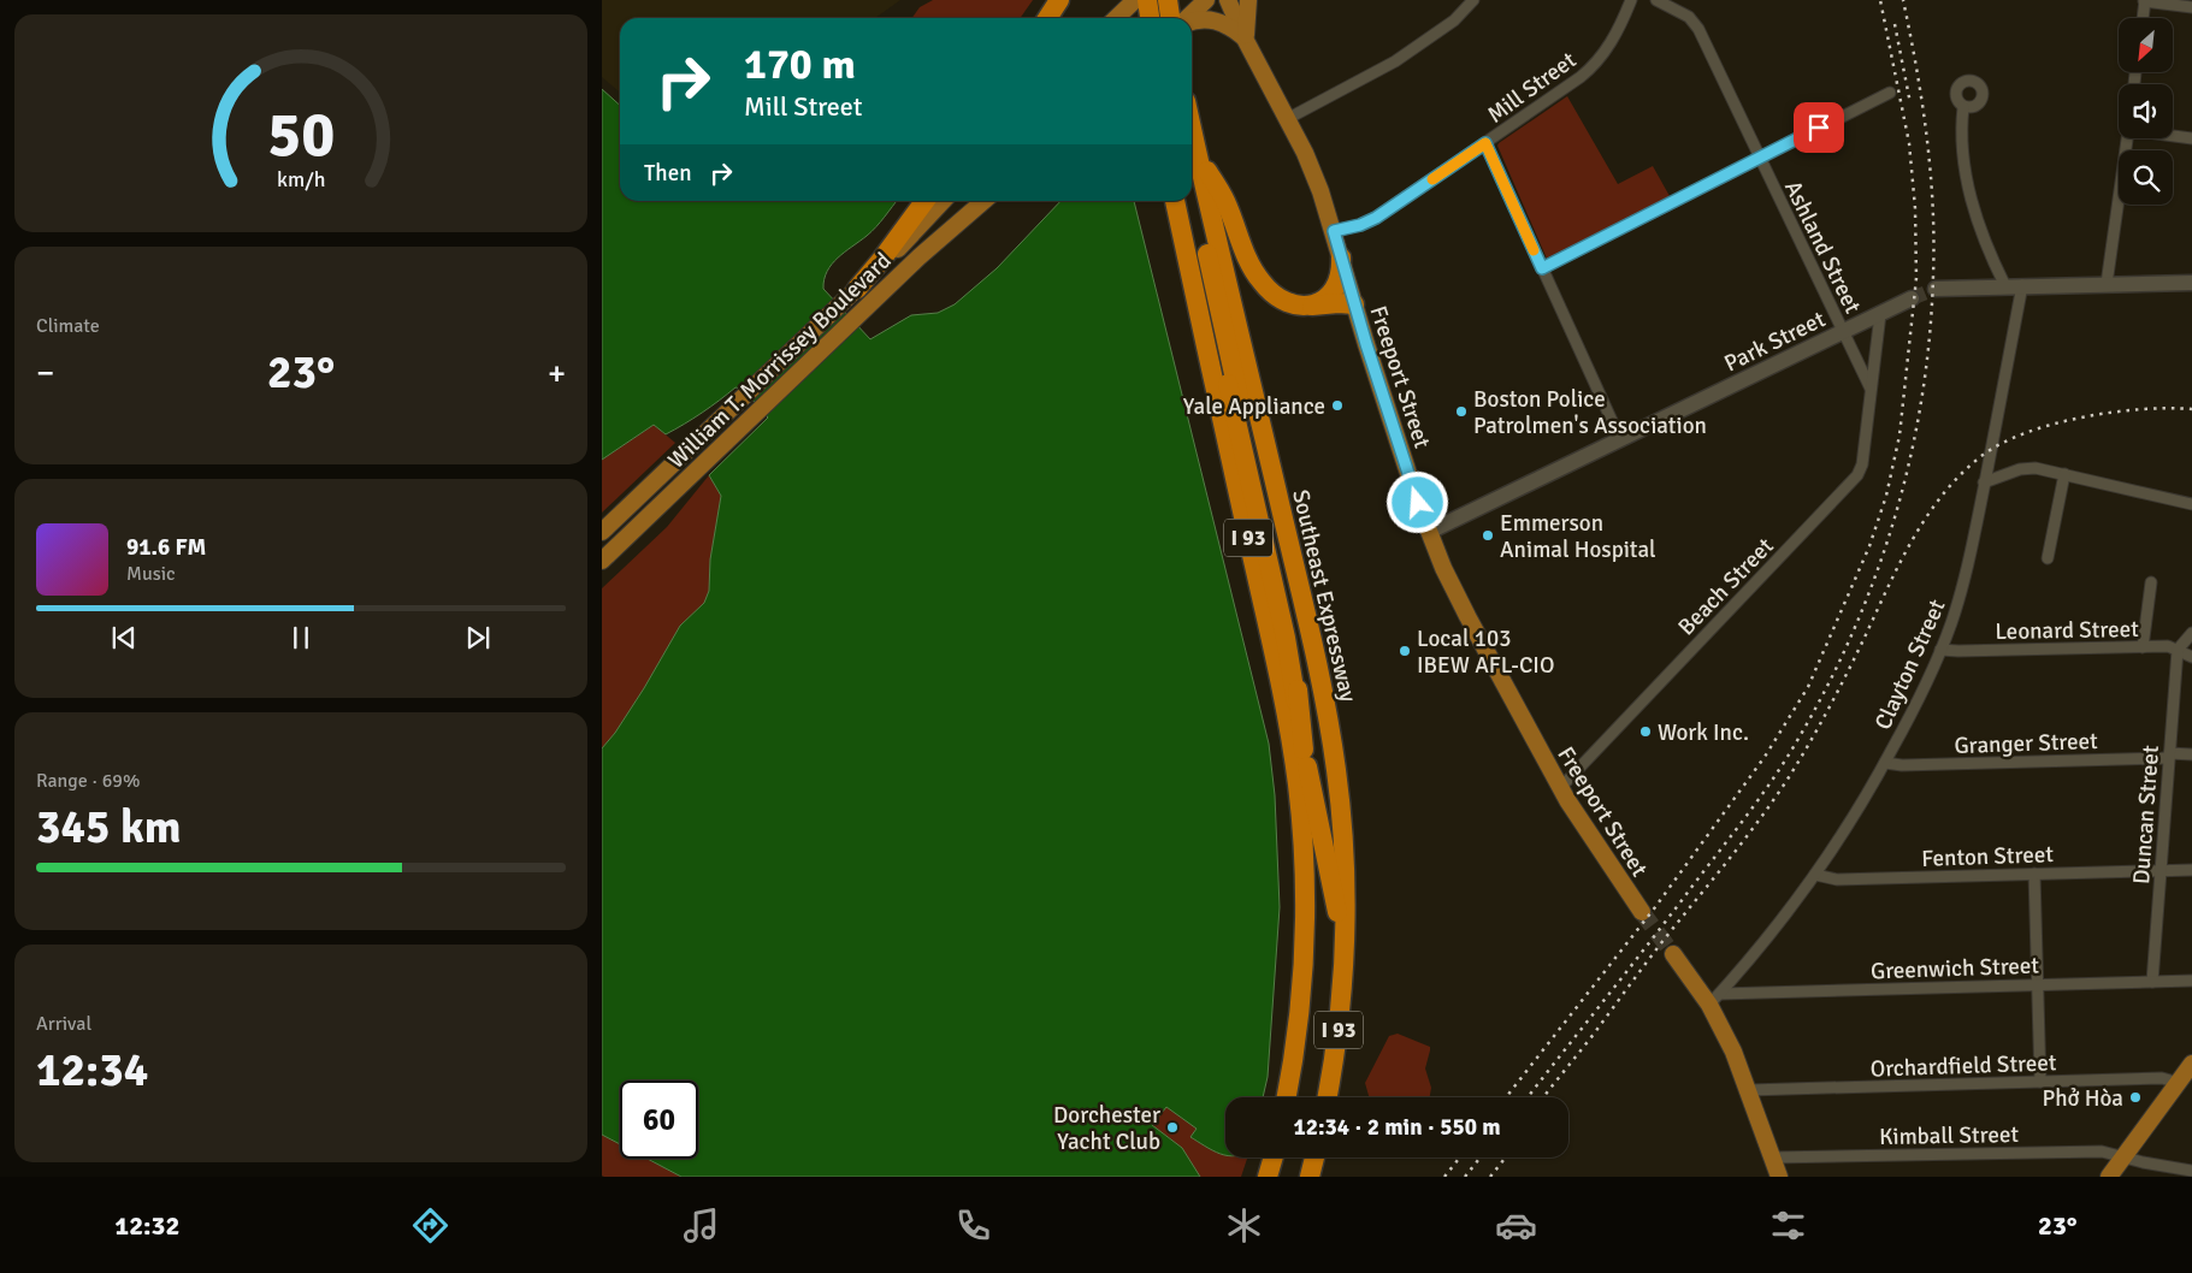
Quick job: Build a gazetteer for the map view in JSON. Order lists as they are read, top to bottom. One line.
{"streets":{"highway":["I 93","Southeast Expressway"],"main road":["William T. Morrissey Boulevard","Freeport Street"],"street":["Mill Street","Ashland Street","Park Street","Beach Street","Leonard Street","Clayton Street","Granger Street","Duncan Street","Fenton Street","Greenwich Street","Orchardfield Street","Kimball Street"]},"crossings":[["Mill Street","Freeport Street"],["Ashland Street","Park Street"],["Park Street","Freeport Street"],["Park Street","Beach Street"],["Freeport Street","Beach Street"],["I 93","Southeast Expressway"],["Leonard Street","Clayton Street"],["Leonard Street","Duncan Street"],["Clayton Street","Granger Street"],["Clayton Street","Fenton Street"],["Clayton Street","Greenwich Street"],["Granger Street","Duncan Street"],["Duncan Street","Fenton Street"],["Duncan Street","Greenwich Street"]],"places":["Yale Appliance","Boston Police Patrolmen's Association","Emmerson Animal Hospital","Local 103 IBEW AFL-CIO","Work Inc.","Phở Hòa","Dorchester Yacht Club"],"north":"bottom left","page":{"turn":["170 m","Mill Street"],"then":"Then","tile":["Climate",["Range · 69%","345 km"],["Arrival","12:34"]],"heat":["−","23°","+"],"song":["91.6 FM","Music"],"limit":"60","trip":"12:34 · 2 min · 550 m","tabs":["12:32","23°"],"gauge":["50","km/h"]}}
